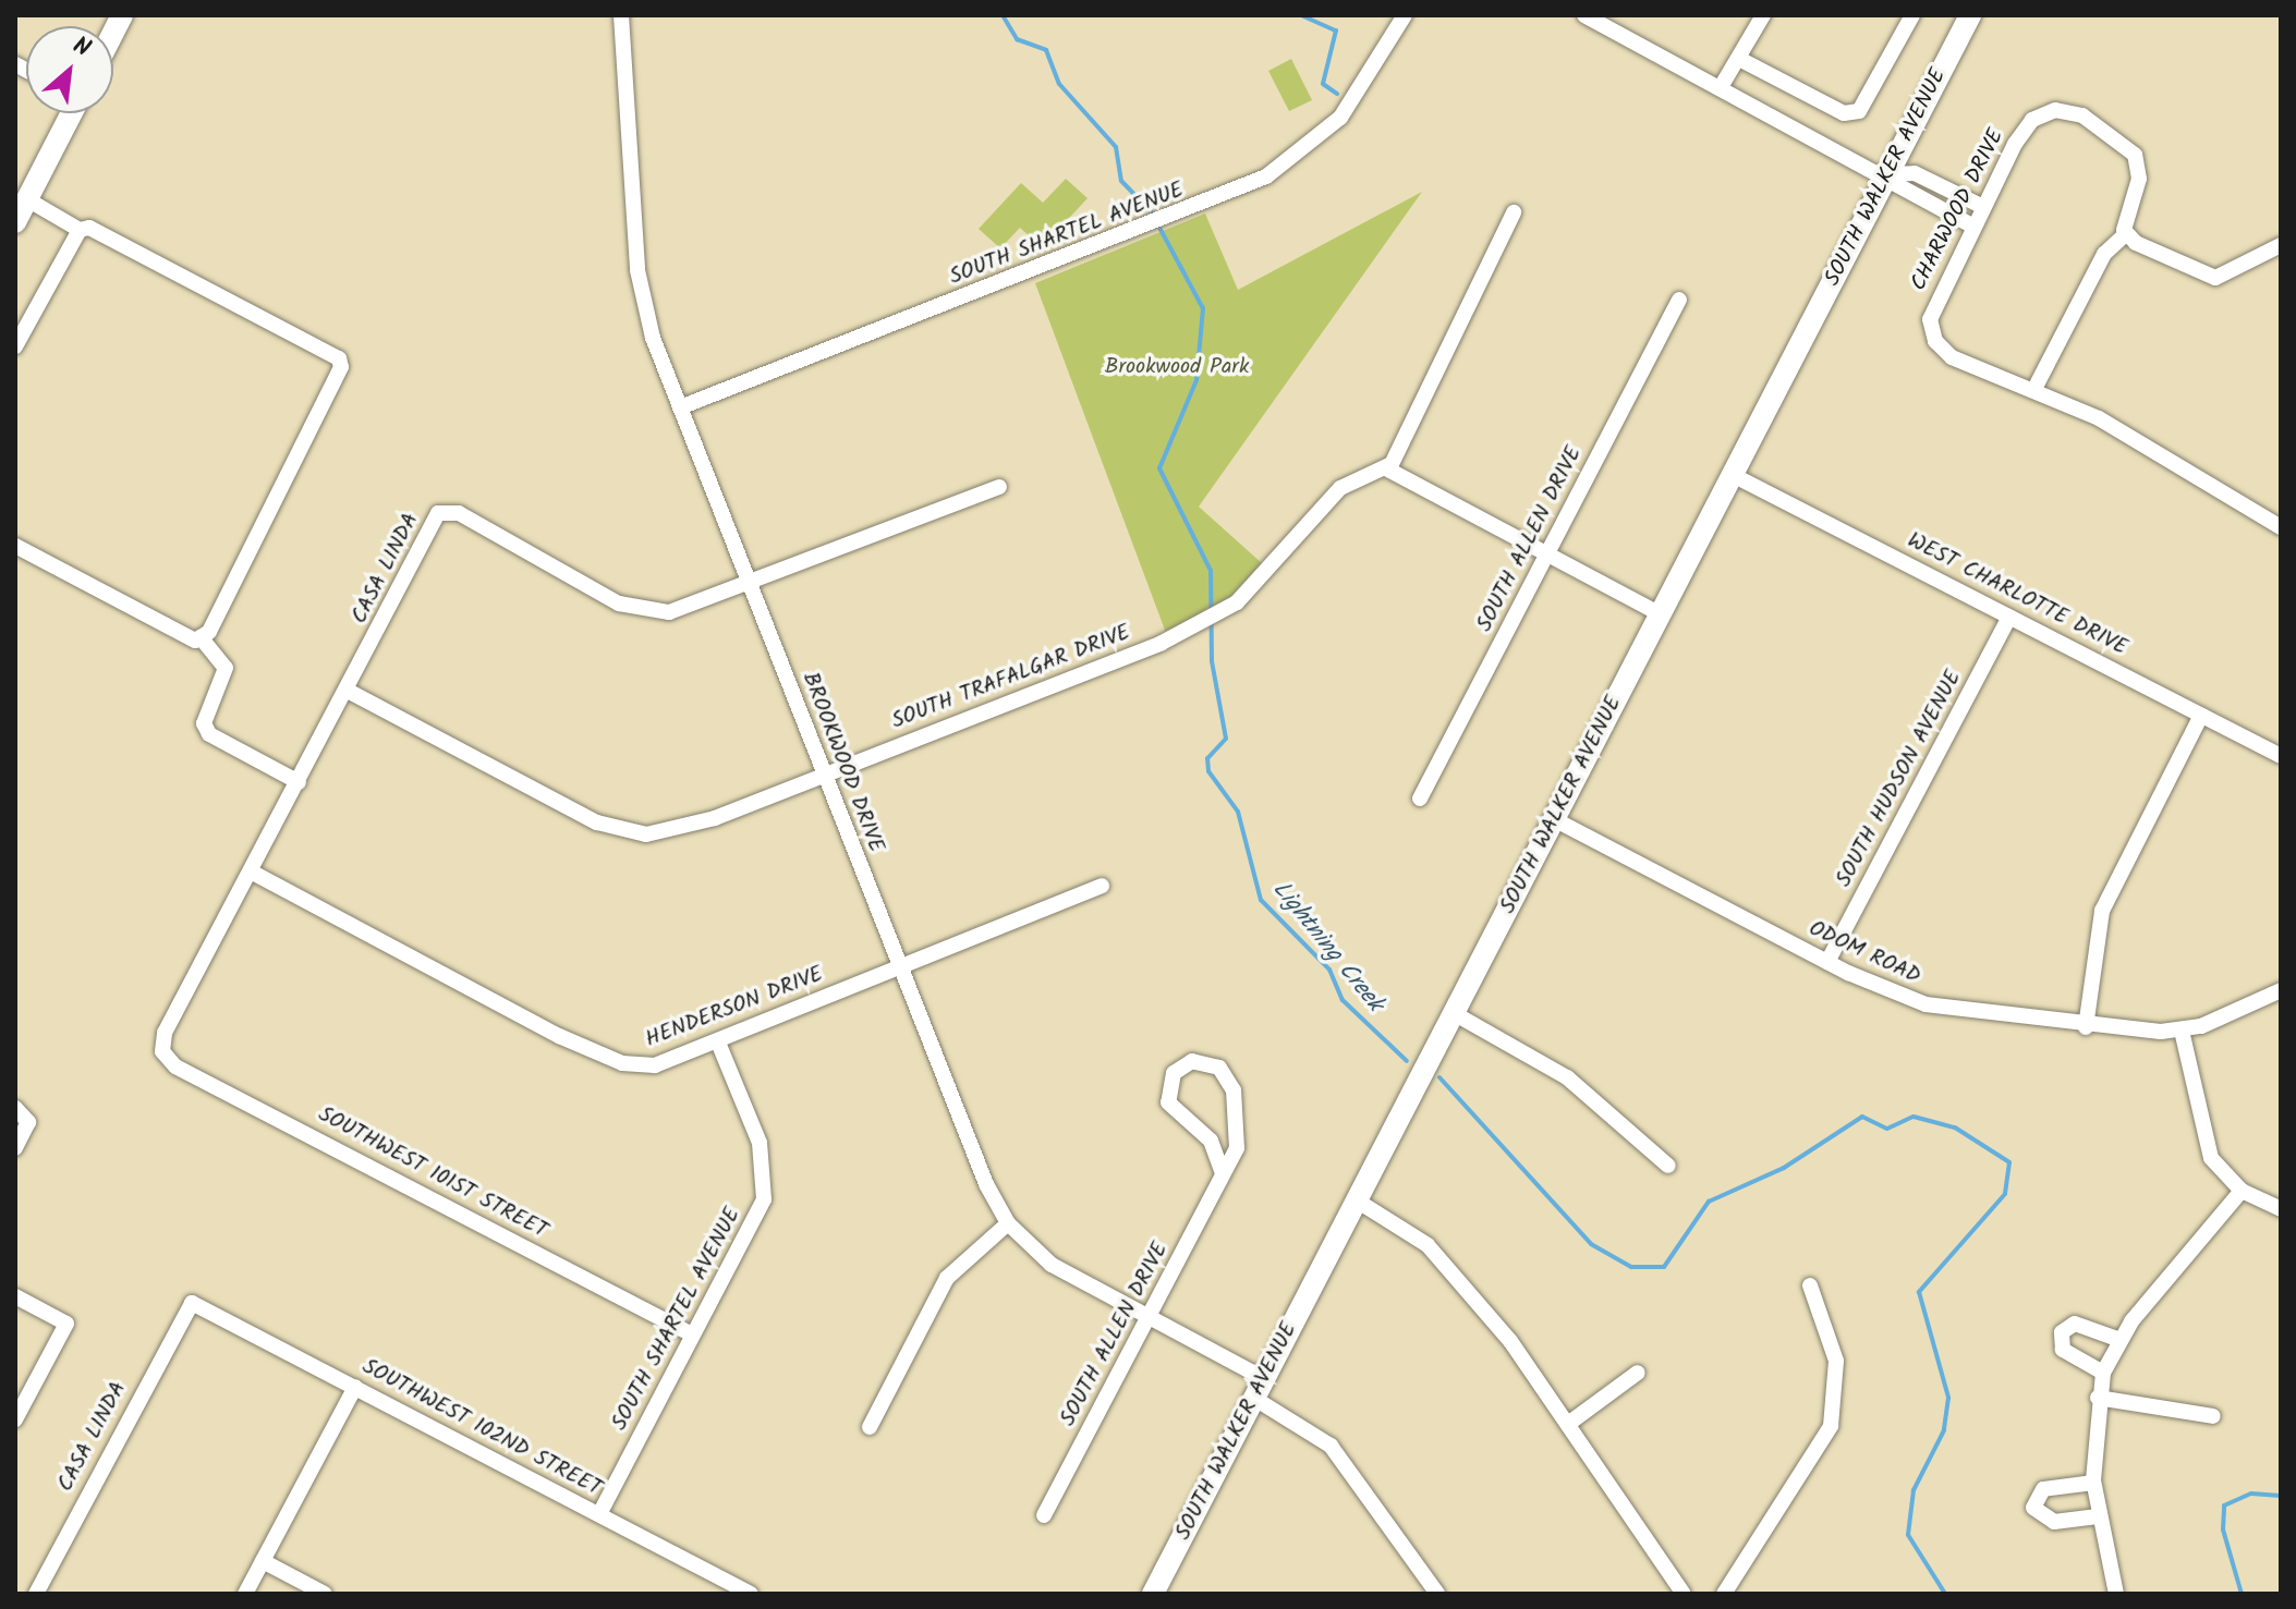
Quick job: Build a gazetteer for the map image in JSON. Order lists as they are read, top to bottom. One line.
{"streets":{"main road":["SOUTH WALKER AVENUE"],"street":["CHARWOOD DRIVE","SOUTH SHARTEL AVENUE","SOUTH ALLEN DRIVE","CASA LINDA","WEST CHARLOTTE DRIVE","SOUTH TRAFALGAR DRIVE","BROOKWOOD DRIVE","SOUTH HUDSON AVENUE","ODOM ROAD","HENDERSON DRIVE","SOUTHWEST 101ST STREET","SOUTHWEST 102ND STREET"]},"crossings":[["SOUTH WALKER AVENUE","WEST CHARLOTTE DRIVE"],["SOUTH WALKER AVENUE","BROOKWOOD DRIVE"],["SOUTH WALKER AVENUE","ODOM ROAD"],["SOUTH SHARTEL AVENUE","BROOKWOOD DRIVE"],["SOUTH SHARTEL AVENUE","HENDERSON DRIVE"],["SOUTH SHARTEL AVENUE","SOUTHWEST 101ST STREET"],["SOUTH SHARTEL AVENUE","SOUTHWEST 102ND STREET"],["SOUTH ALLEN DRIVE","BROOKWOOD DRIVE"],["CASA LINDA","SOUTH TRAFALGAR DRIVE"],["CASA LINDA","BROOKWOOD DRIVE"],["CASA LINDA","HENDERSON DRIVE"],["CASA LINDA","SOUTHWEST 101ST STREET"],["CASA LINDA","SOUTHWEST 102ND STREET"],["WEST CHARLOTTE DRIVE","SOUTH HUDSON AVENUE"],["SOUTH TRAFALGAR DRIVE","BROOKWOOD DRIVE"],["BROOKWOOD DRIVE","HENDERSON DRIVE"],["SOUTH HUDSON AVENUE","ODOM ROAD"]],"water":["Lightning Creek"],"parks":["Brookwood Park"],"north":"top right"}
